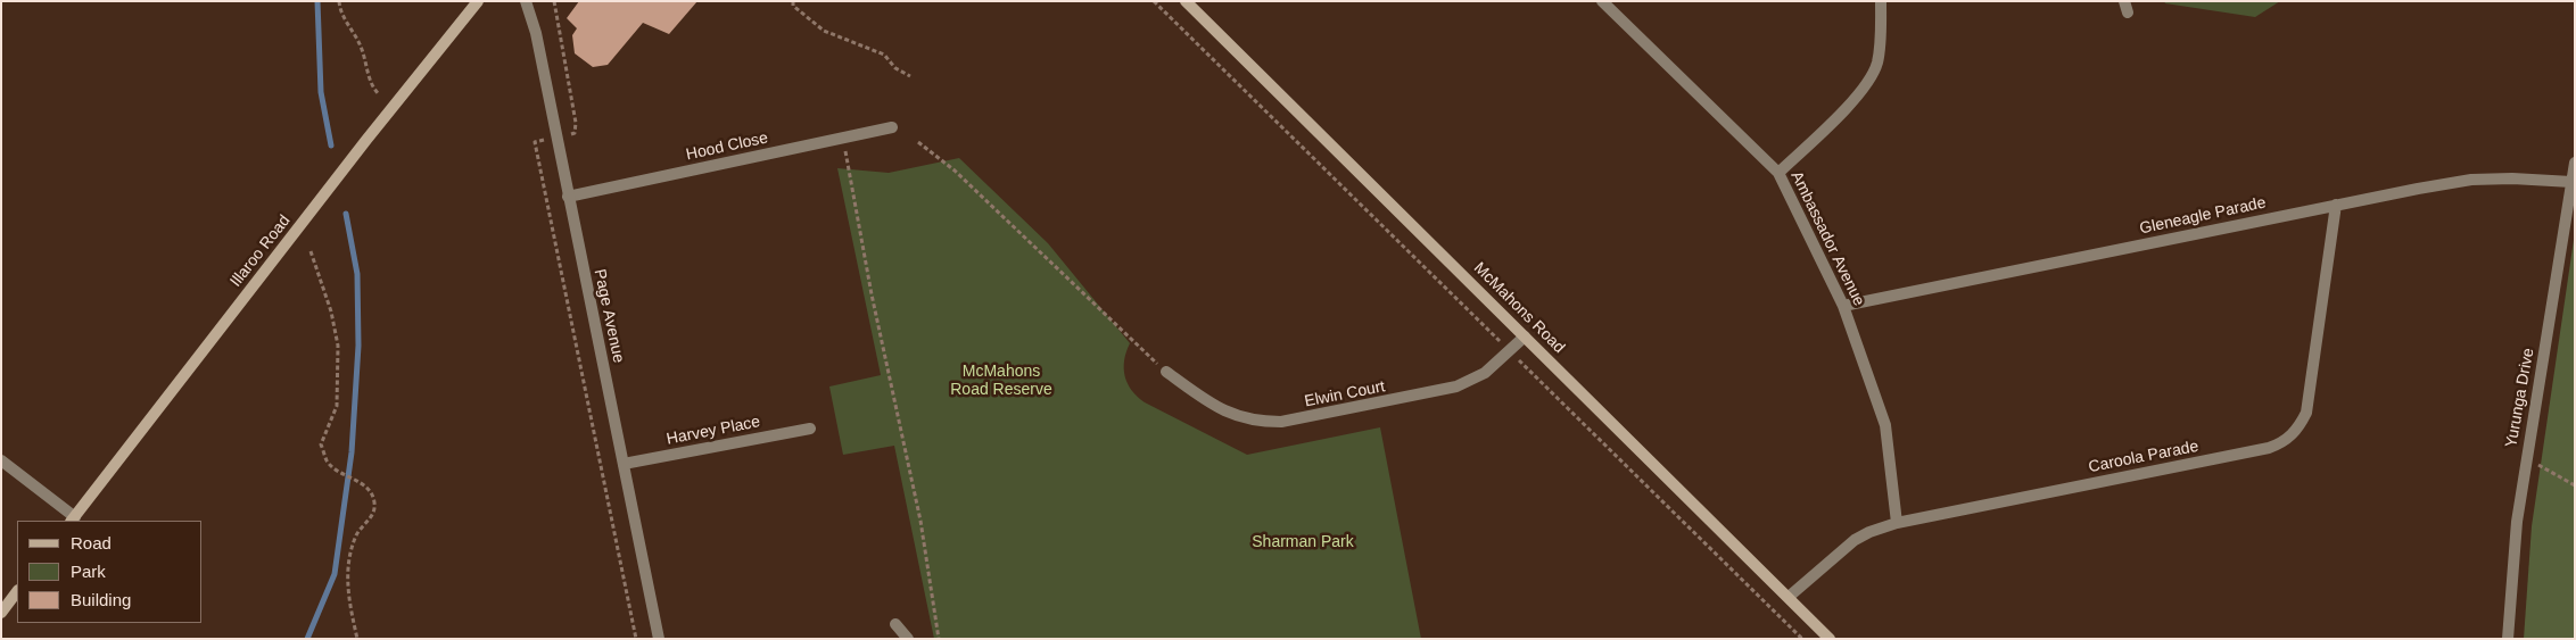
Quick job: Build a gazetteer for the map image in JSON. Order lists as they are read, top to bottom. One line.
{"streets":{"main road":["Illaroo Road","McMahons Road"],"street":["Hood Close","Gleneagle Parade","Ambassador Avenue","Page Avenue","Elwin Court","Yurunga Drive","Harvey Place","Caroola Parade"]},"crossings":[["Hood Close","Page Avenue"],["Gleneagle Parade","Ambassador Avenue"],["Gleneagle Parade","Yurunga Drive"],["Gleneagle Parade","Caroola Parade"],["Ambassador Avenue","Caroola Parade"],["McMahons Road","Elwin Court"],["McMahons Road","Caroola Parade"],["Page Avenue","Harvey Place"]],"parks":["McMahons Road Reserve","Sharman Park"],"legend":["Road","Park","Building"]}
